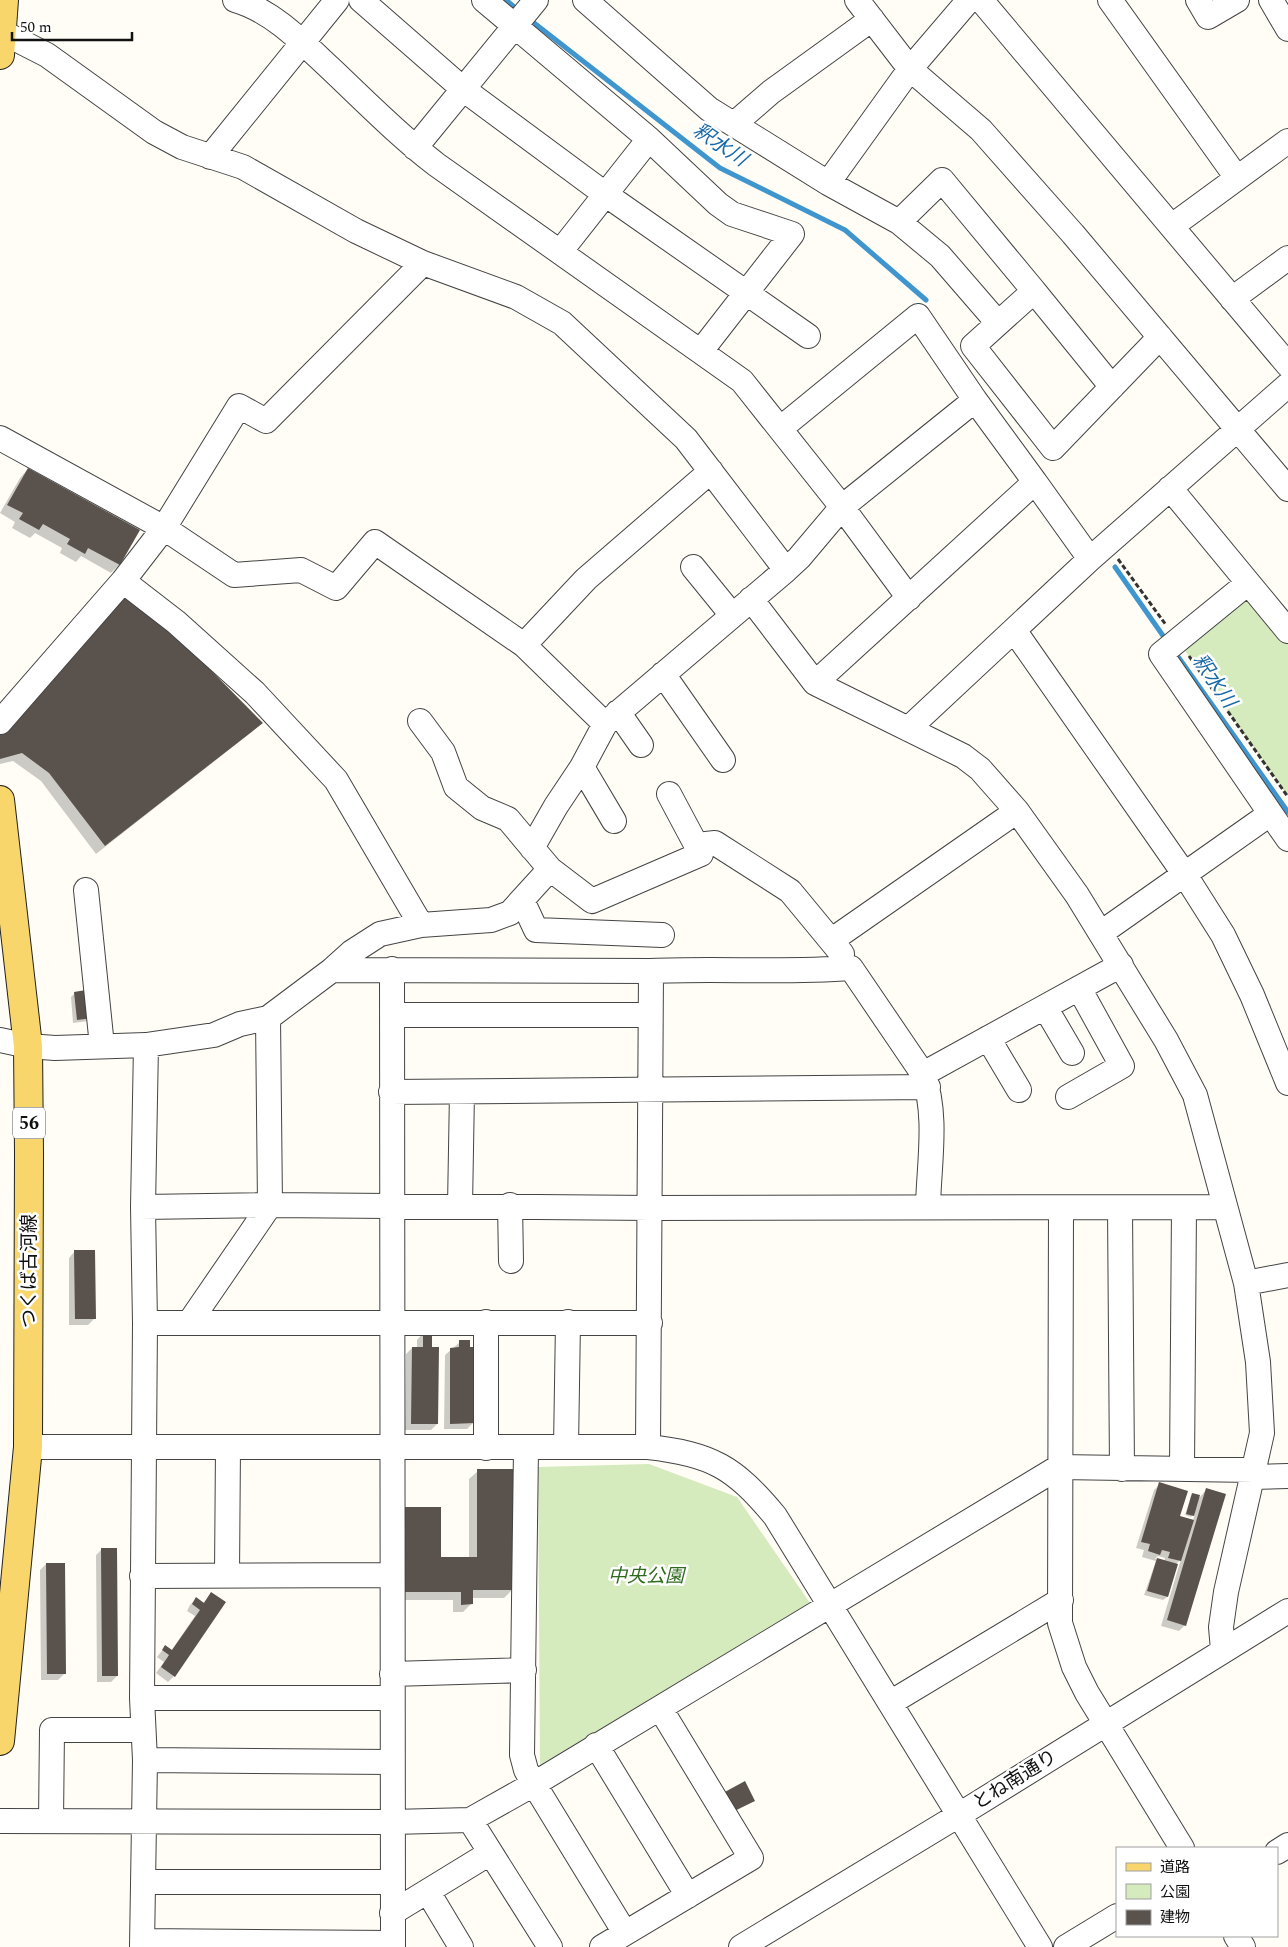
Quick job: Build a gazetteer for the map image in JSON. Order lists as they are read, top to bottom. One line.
{"streets":{"main road":["56","つくば古河線"],"street":["とね南通り"]},"water":["釈水川"],"parks":["中央公園"],"legend":["道路","公園","建物"],"scale_bar":"50 m"}
